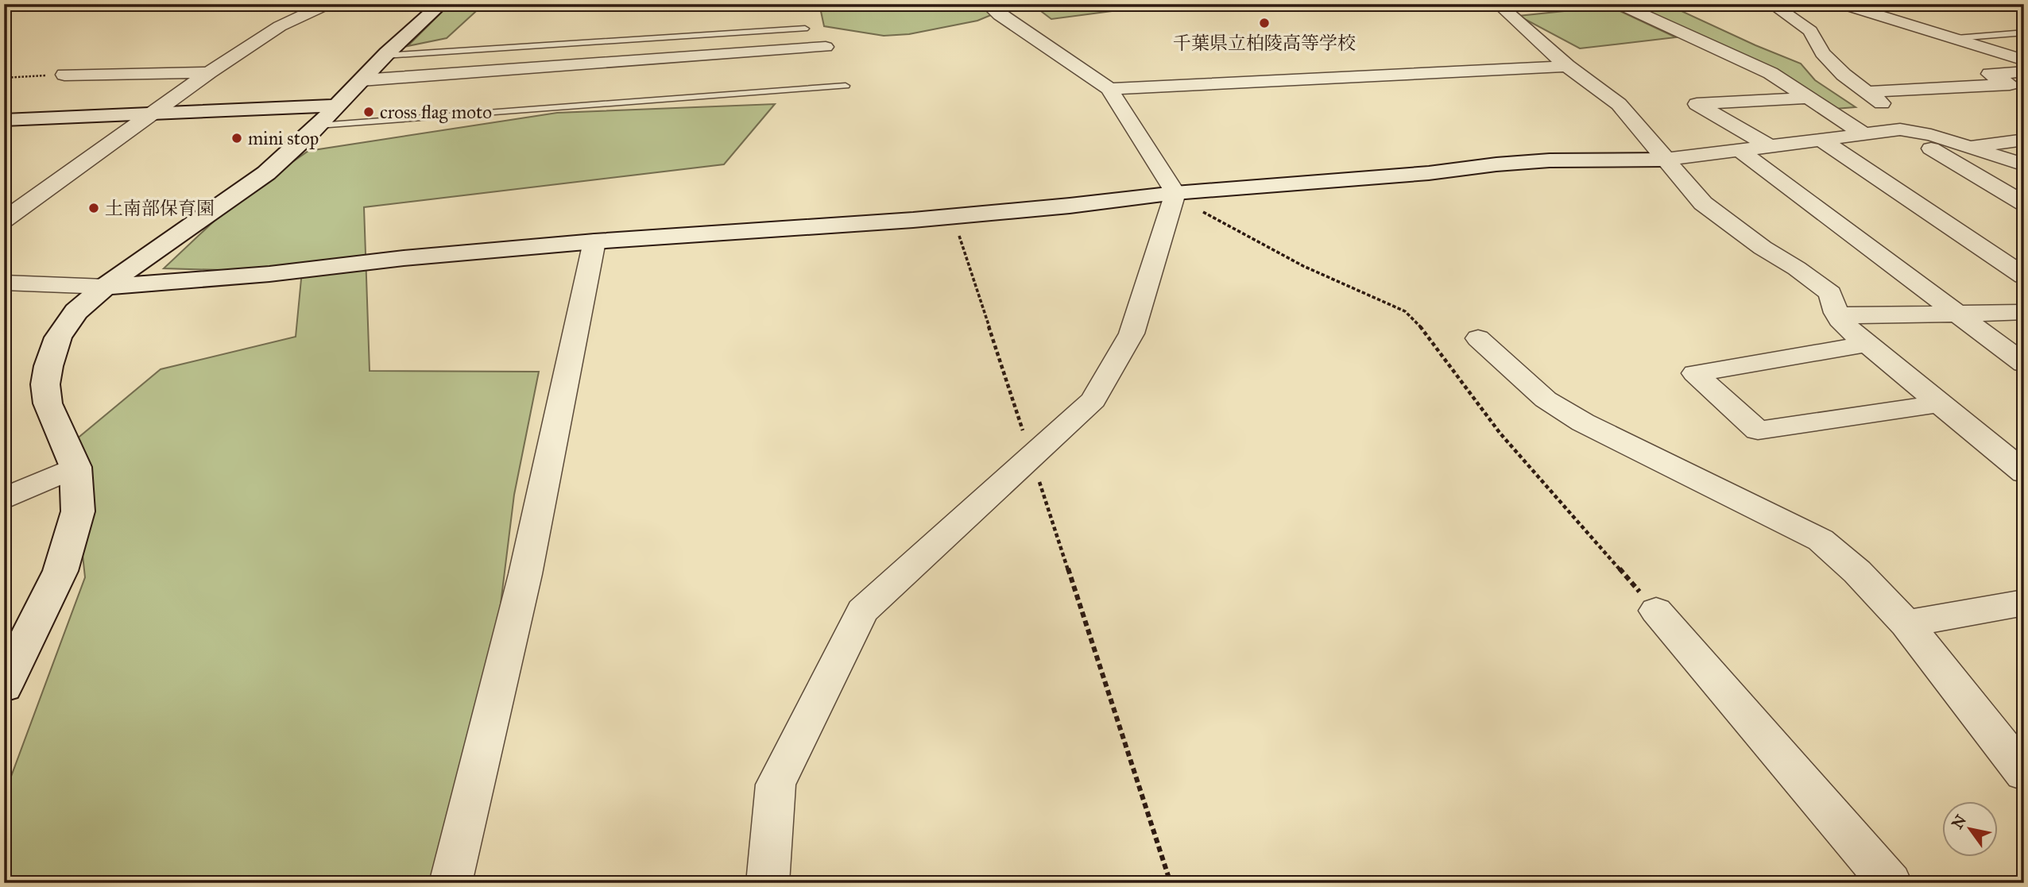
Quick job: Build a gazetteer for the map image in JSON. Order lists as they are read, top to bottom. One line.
{"places":["千葉県立柏陵高等学校","cross flag moto","mini stop","土南部保育園"],"north":"top left"}
